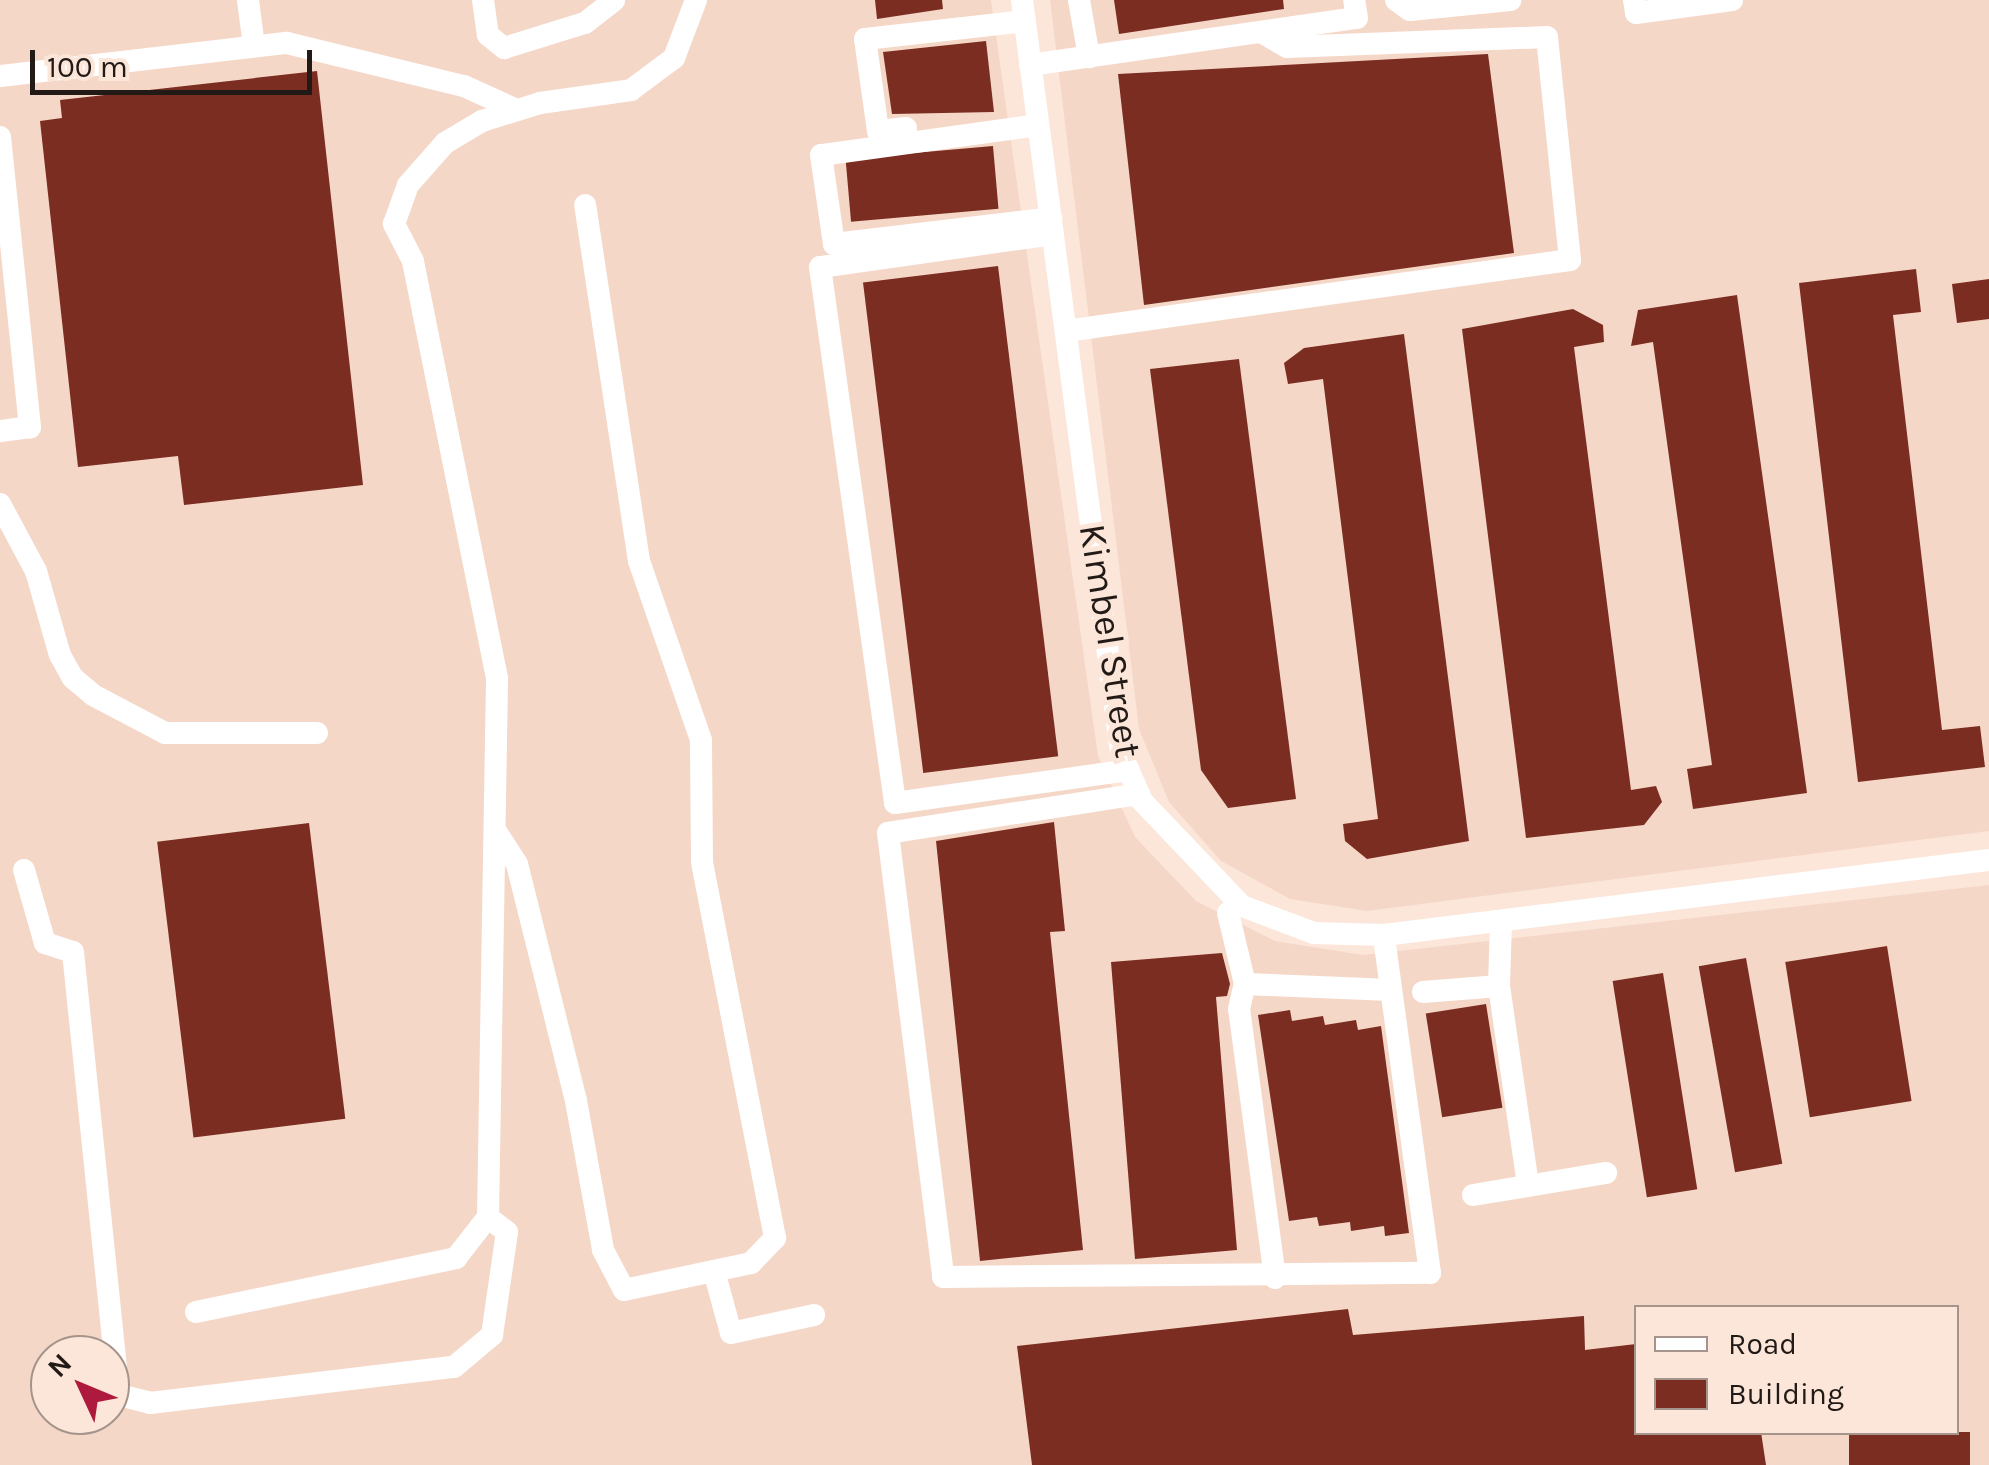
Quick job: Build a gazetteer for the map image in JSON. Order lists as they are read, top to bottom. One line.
{"streets":{"street":["Kimbel Street"]},"legend":["Road","Building"],"scale_bar":"100 m","north":"top left"}
